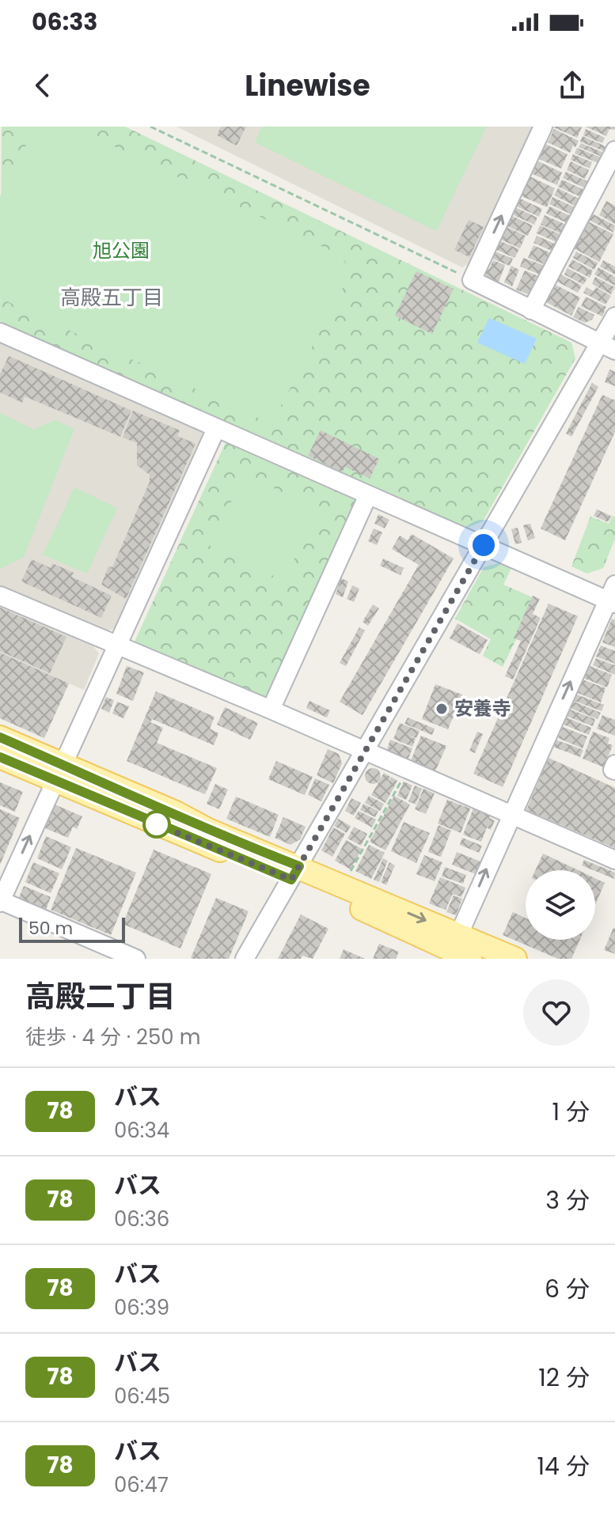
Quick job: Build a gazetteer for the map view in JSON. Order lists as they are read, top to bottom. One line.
{"districts":["高殿五丁目"],"parks":["旭公園"],"places":["安養寺"],"lines":["bus line 78"],"scale_bar":"50 m","page":{"status":"06:33","header":"Linewise","scale":"50 m","heading":["高殿二丁目","徒歩 · 4 分 · 250 m"],"list":[{"mark":"78","name":"バス","note":"06:34","value":"1 分"},{"mark":"78","name":"バス","note":"06:36","value":"3 分"},{"mark":"78","name":"バス","note":"06:39","value":"6 分"},{"mark":"78","name":"バス","note":"06:45","value":"12 分"},{"mark":"78","name":"バス","note":"06:47","value":"14 分"}]}}
